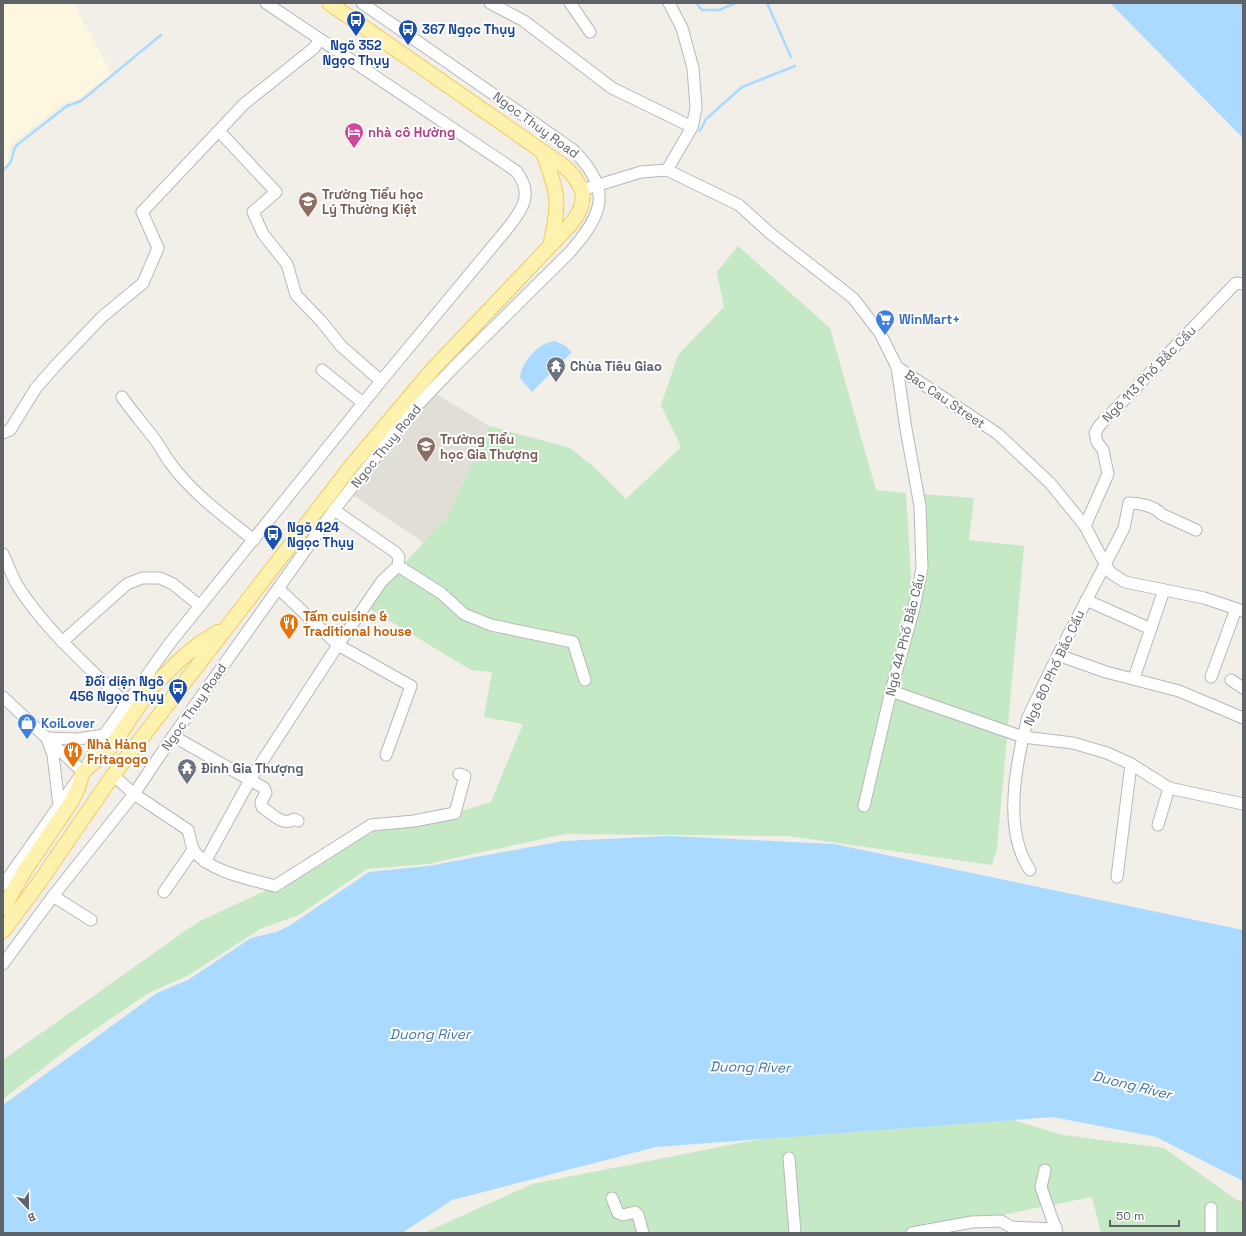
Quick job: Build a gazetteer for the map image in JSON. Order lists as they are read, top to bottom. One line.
{"streets":{"main road":["Ngoc Thuy Road"],"street":["Ngõ 113 Phố Bắc Cầu","Bac Cau Street","Ngõ 44 Phố Bắc Cầu","Ngõ 80 Phố Bắc Cầu"]},"crossings":[["Ngõ 113 Phố Bắc Cầu","Bac Cau Street"],["Bac Cau Street","Ngõ 44 Phố Bắc Cầu"],["Bac Cau Street","Ngõ 80 Phố Bắc Cầu"]],"water":["Duong River"],"places":{"bus stop":["Ngõ 352 Ngọc Thụy","367 Ngọc Thụy","Ngõ 424 Ngọc Thụy","Đối diện Ngõ 456 Ngọc Thụy"],"hotel":["nhà cô Hường"],"school or university":["Trường Tiểu học Lý Thường Kiệt","Trường Tiểu học Gia Thượng"],"supermarket":["WinMart+"],"temple":["Chùa Tiêu Giao","Đình Gia Thượng"],"restaurant":["Tấm cuisine & Traditional house","Nhà Hàng Fritagogo"],"shop":["KoiLover"]},"scale_bar":"50 m","north":"bottom"}
